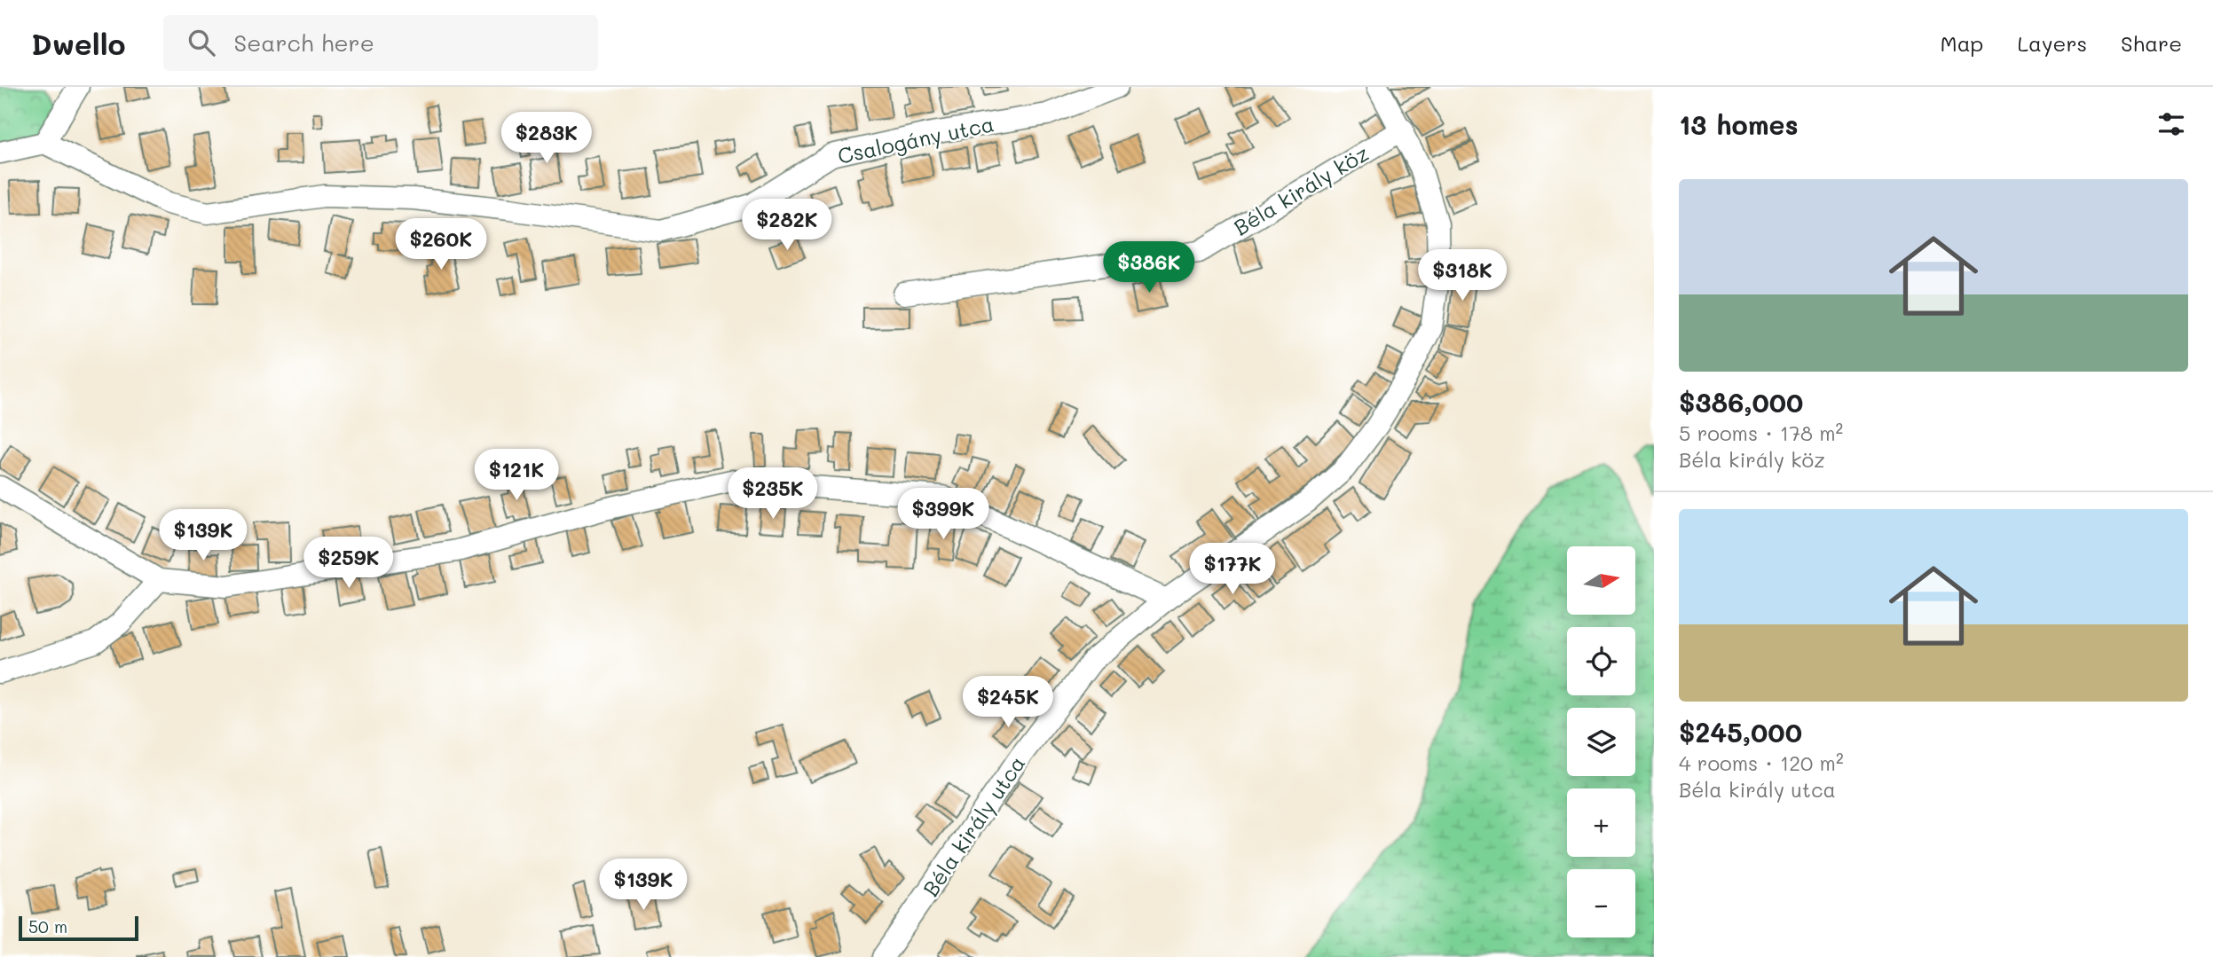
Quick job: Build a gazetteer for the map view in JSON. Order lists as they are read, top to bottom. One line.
{"streets":{"street":["Csalogány utca","Béla király köz","Béla király utca"]},"crossings":[["Béla király köz","Béla király utca"]],"scale_bar":"50 m","north":"right","page":{"header":"Dwello","search":"Search here","nav":["Map","Layers","Share"],"heading":"13 homes","price":["$283K","$282K","$260K","$386K","$318K","$121K","$235K","$399K","$139K","$259K","$177K","$245K","$139K"],"list":[{"name":"$386,000","note":"5 rooms · 178 m² · Béla király köz"},{"name":"$245,000","note":"4 rooms · 120 m² · Béla király utca"}],"map_buttons":["+","−"],"scale":"50 m"}}
